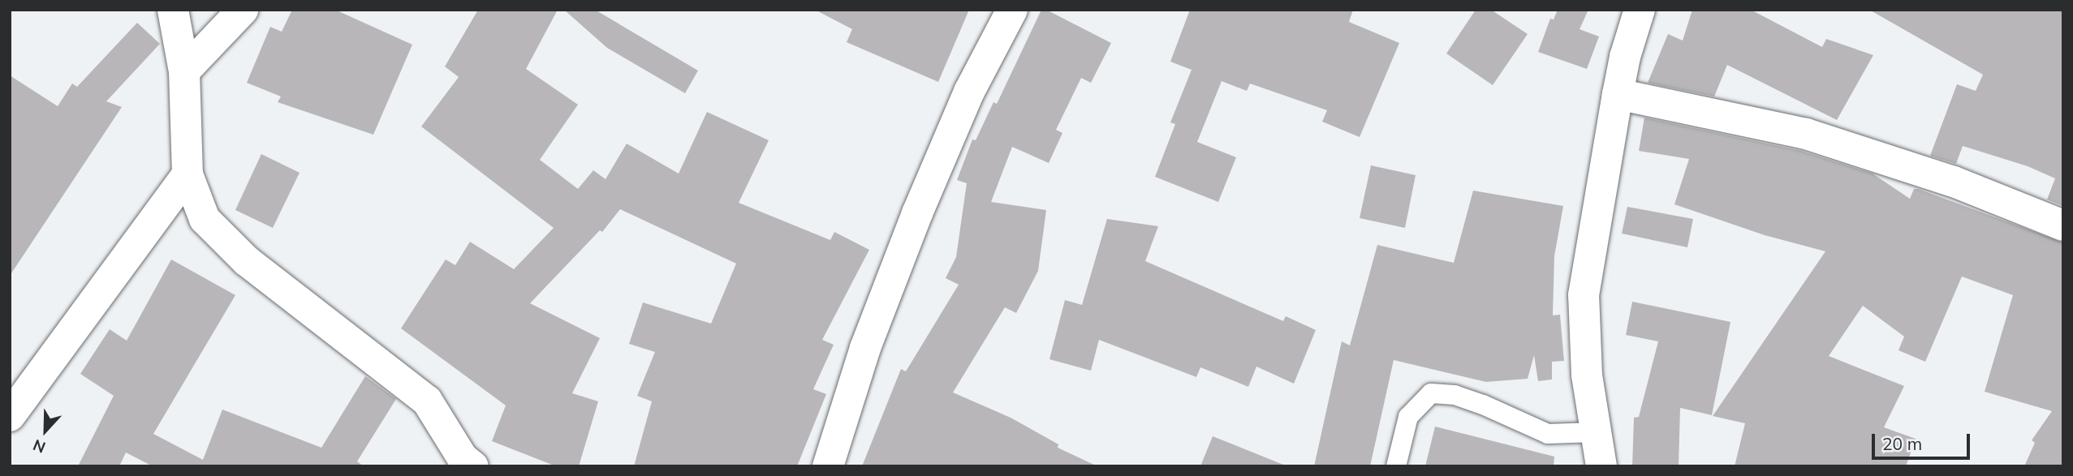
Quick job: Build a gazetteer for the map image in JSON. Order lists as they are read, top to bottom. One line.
{"scale_bar":"20 m","north":"bottom"}
